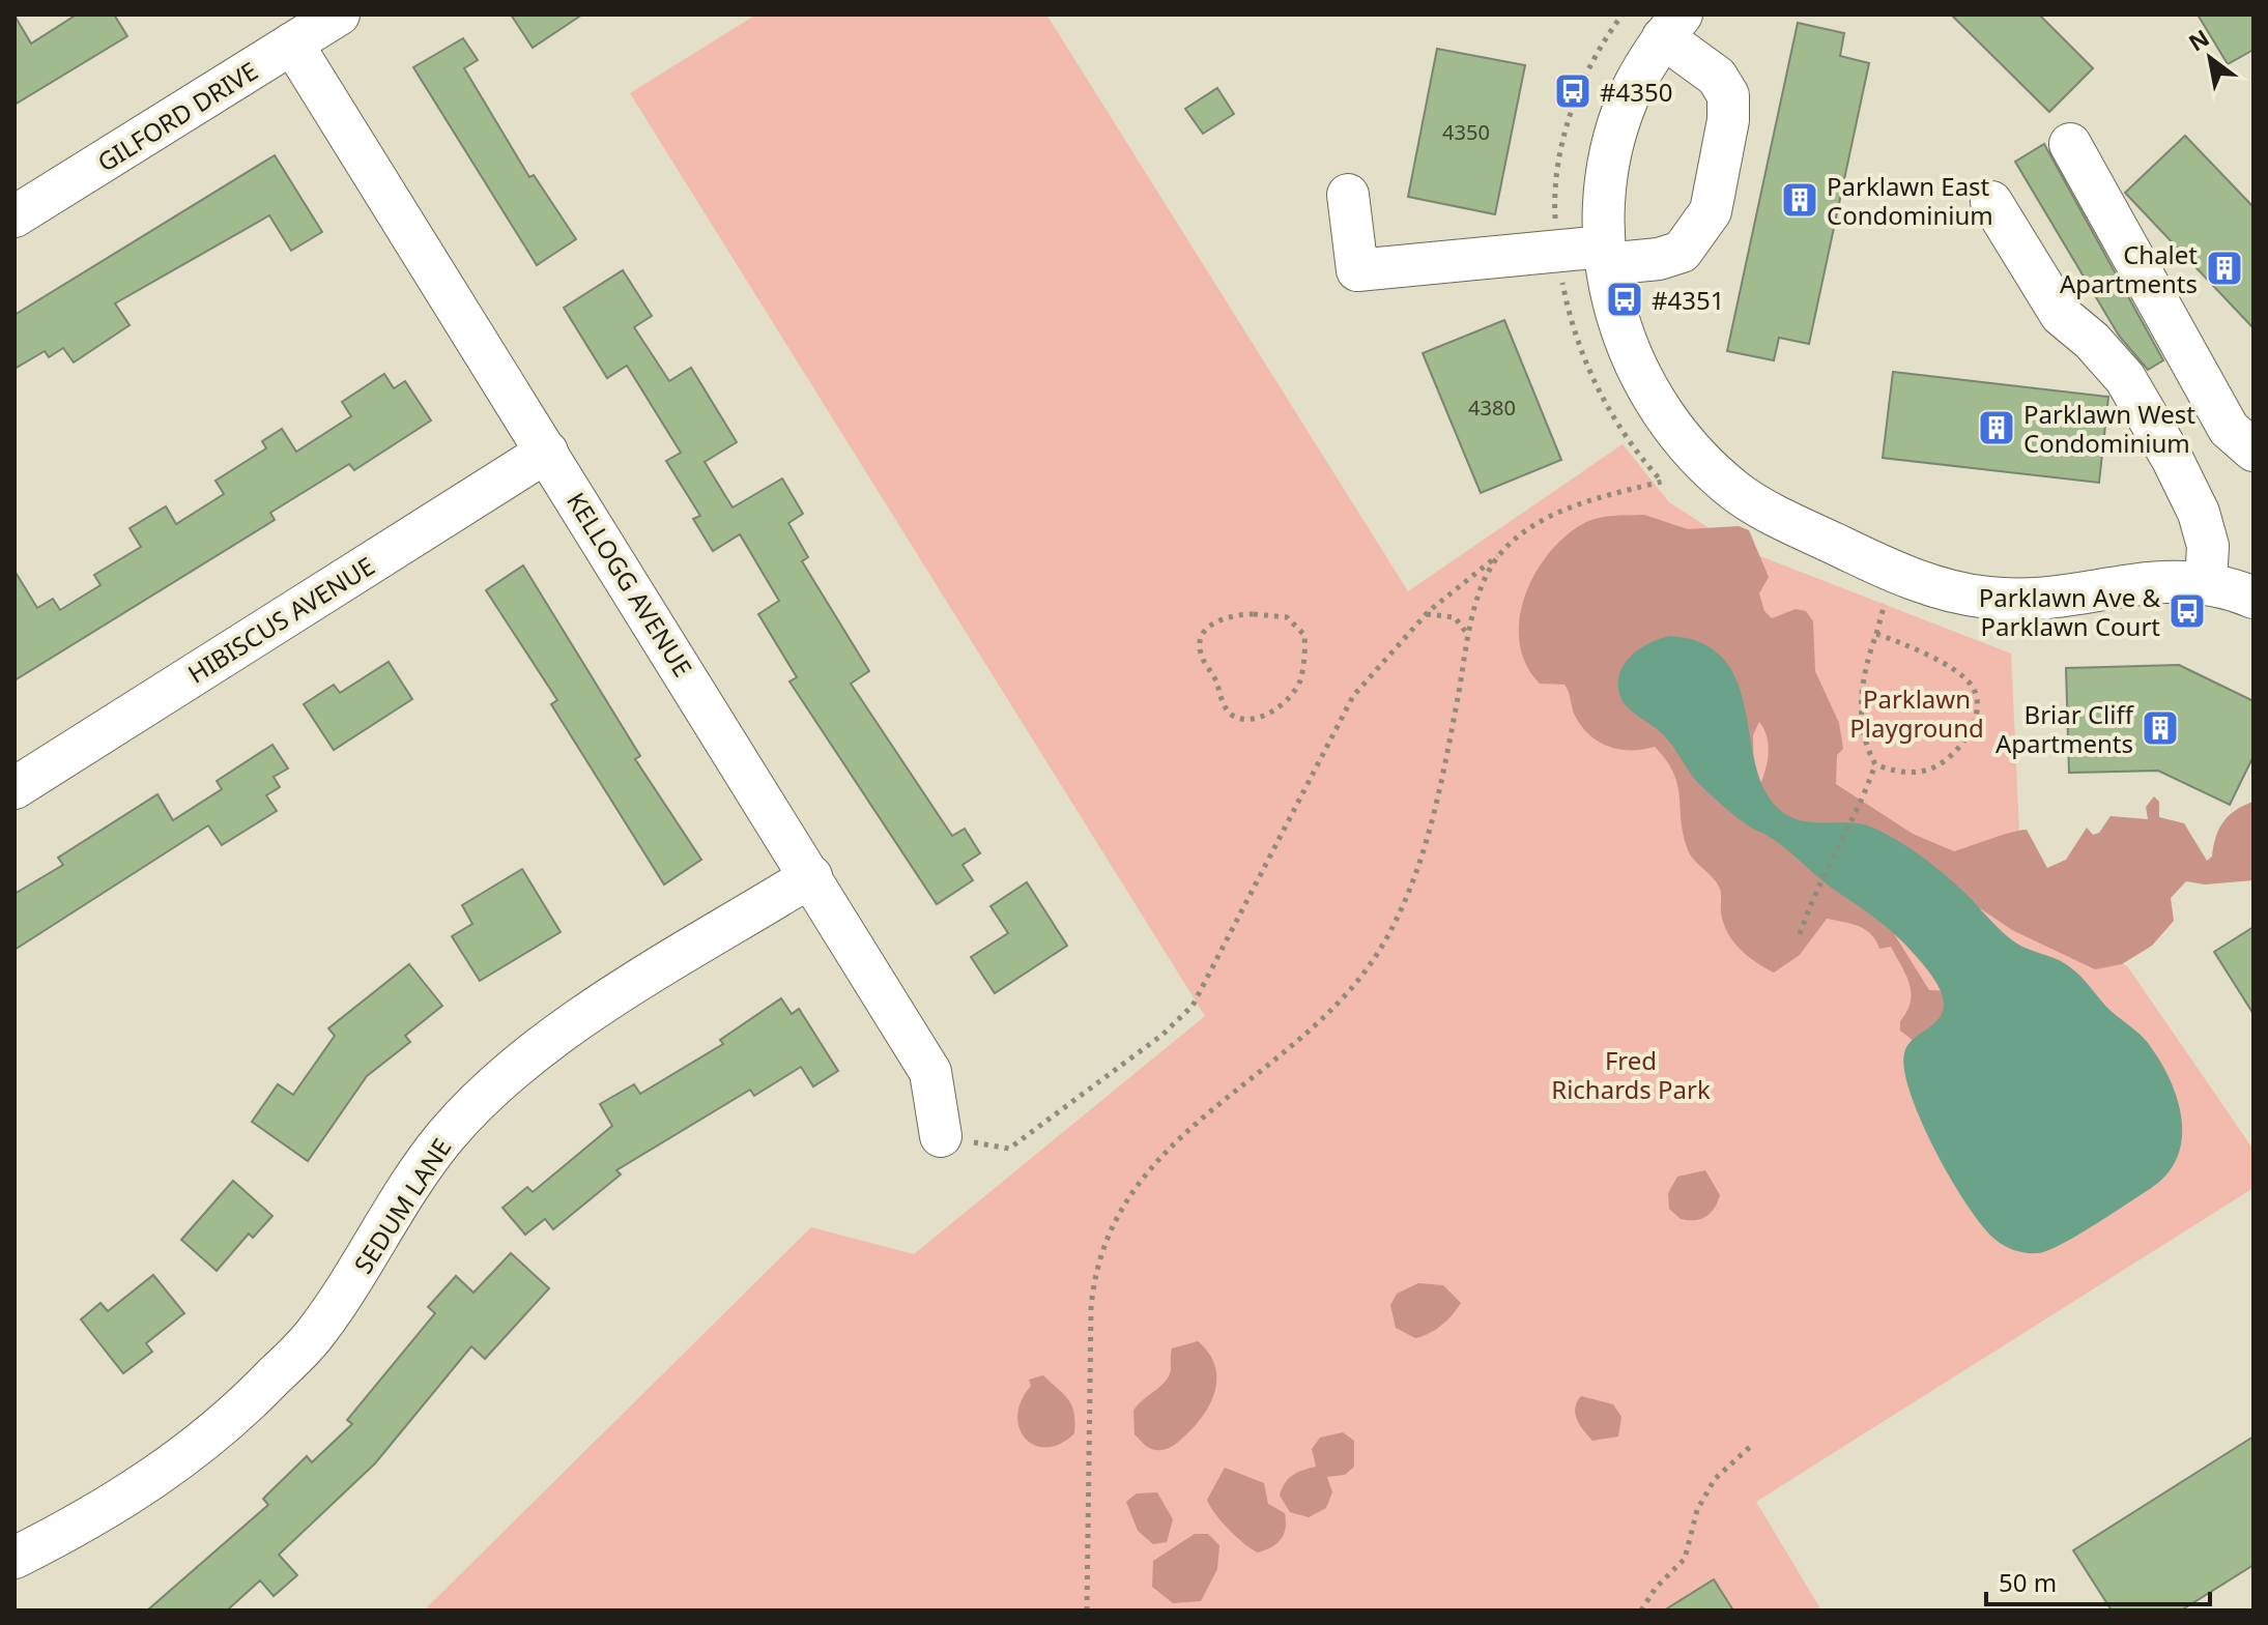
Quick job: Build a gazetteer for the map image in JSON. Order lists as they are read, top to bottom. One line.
{"streets":{"street":["GILFORD DRIVE","KELLOGG AVENUE","HIBISCUS AVENUE","SEDUM LANE"]},"crossings":[["GILFORD DRIVE","KELLOGG AVENUE"],["KELLOGG AVENUE","HIBISCUS AVENUE"],["KELLOGG AVENUE","SEDUM LANE"]],"parks":["Parklawn Playground","Fred Richards Park"],"places":{"bus stop":["#4350","#4351","Parklawn Ave & Parklawn Court"],"building":["Parklawn East Condominium","Chalet Apartments","Parklawn West Condominium","Briar Cliff Apartments"]},"house_numbers":["4350","4380"],"scale_bar":"50 m","north":"top left"}
